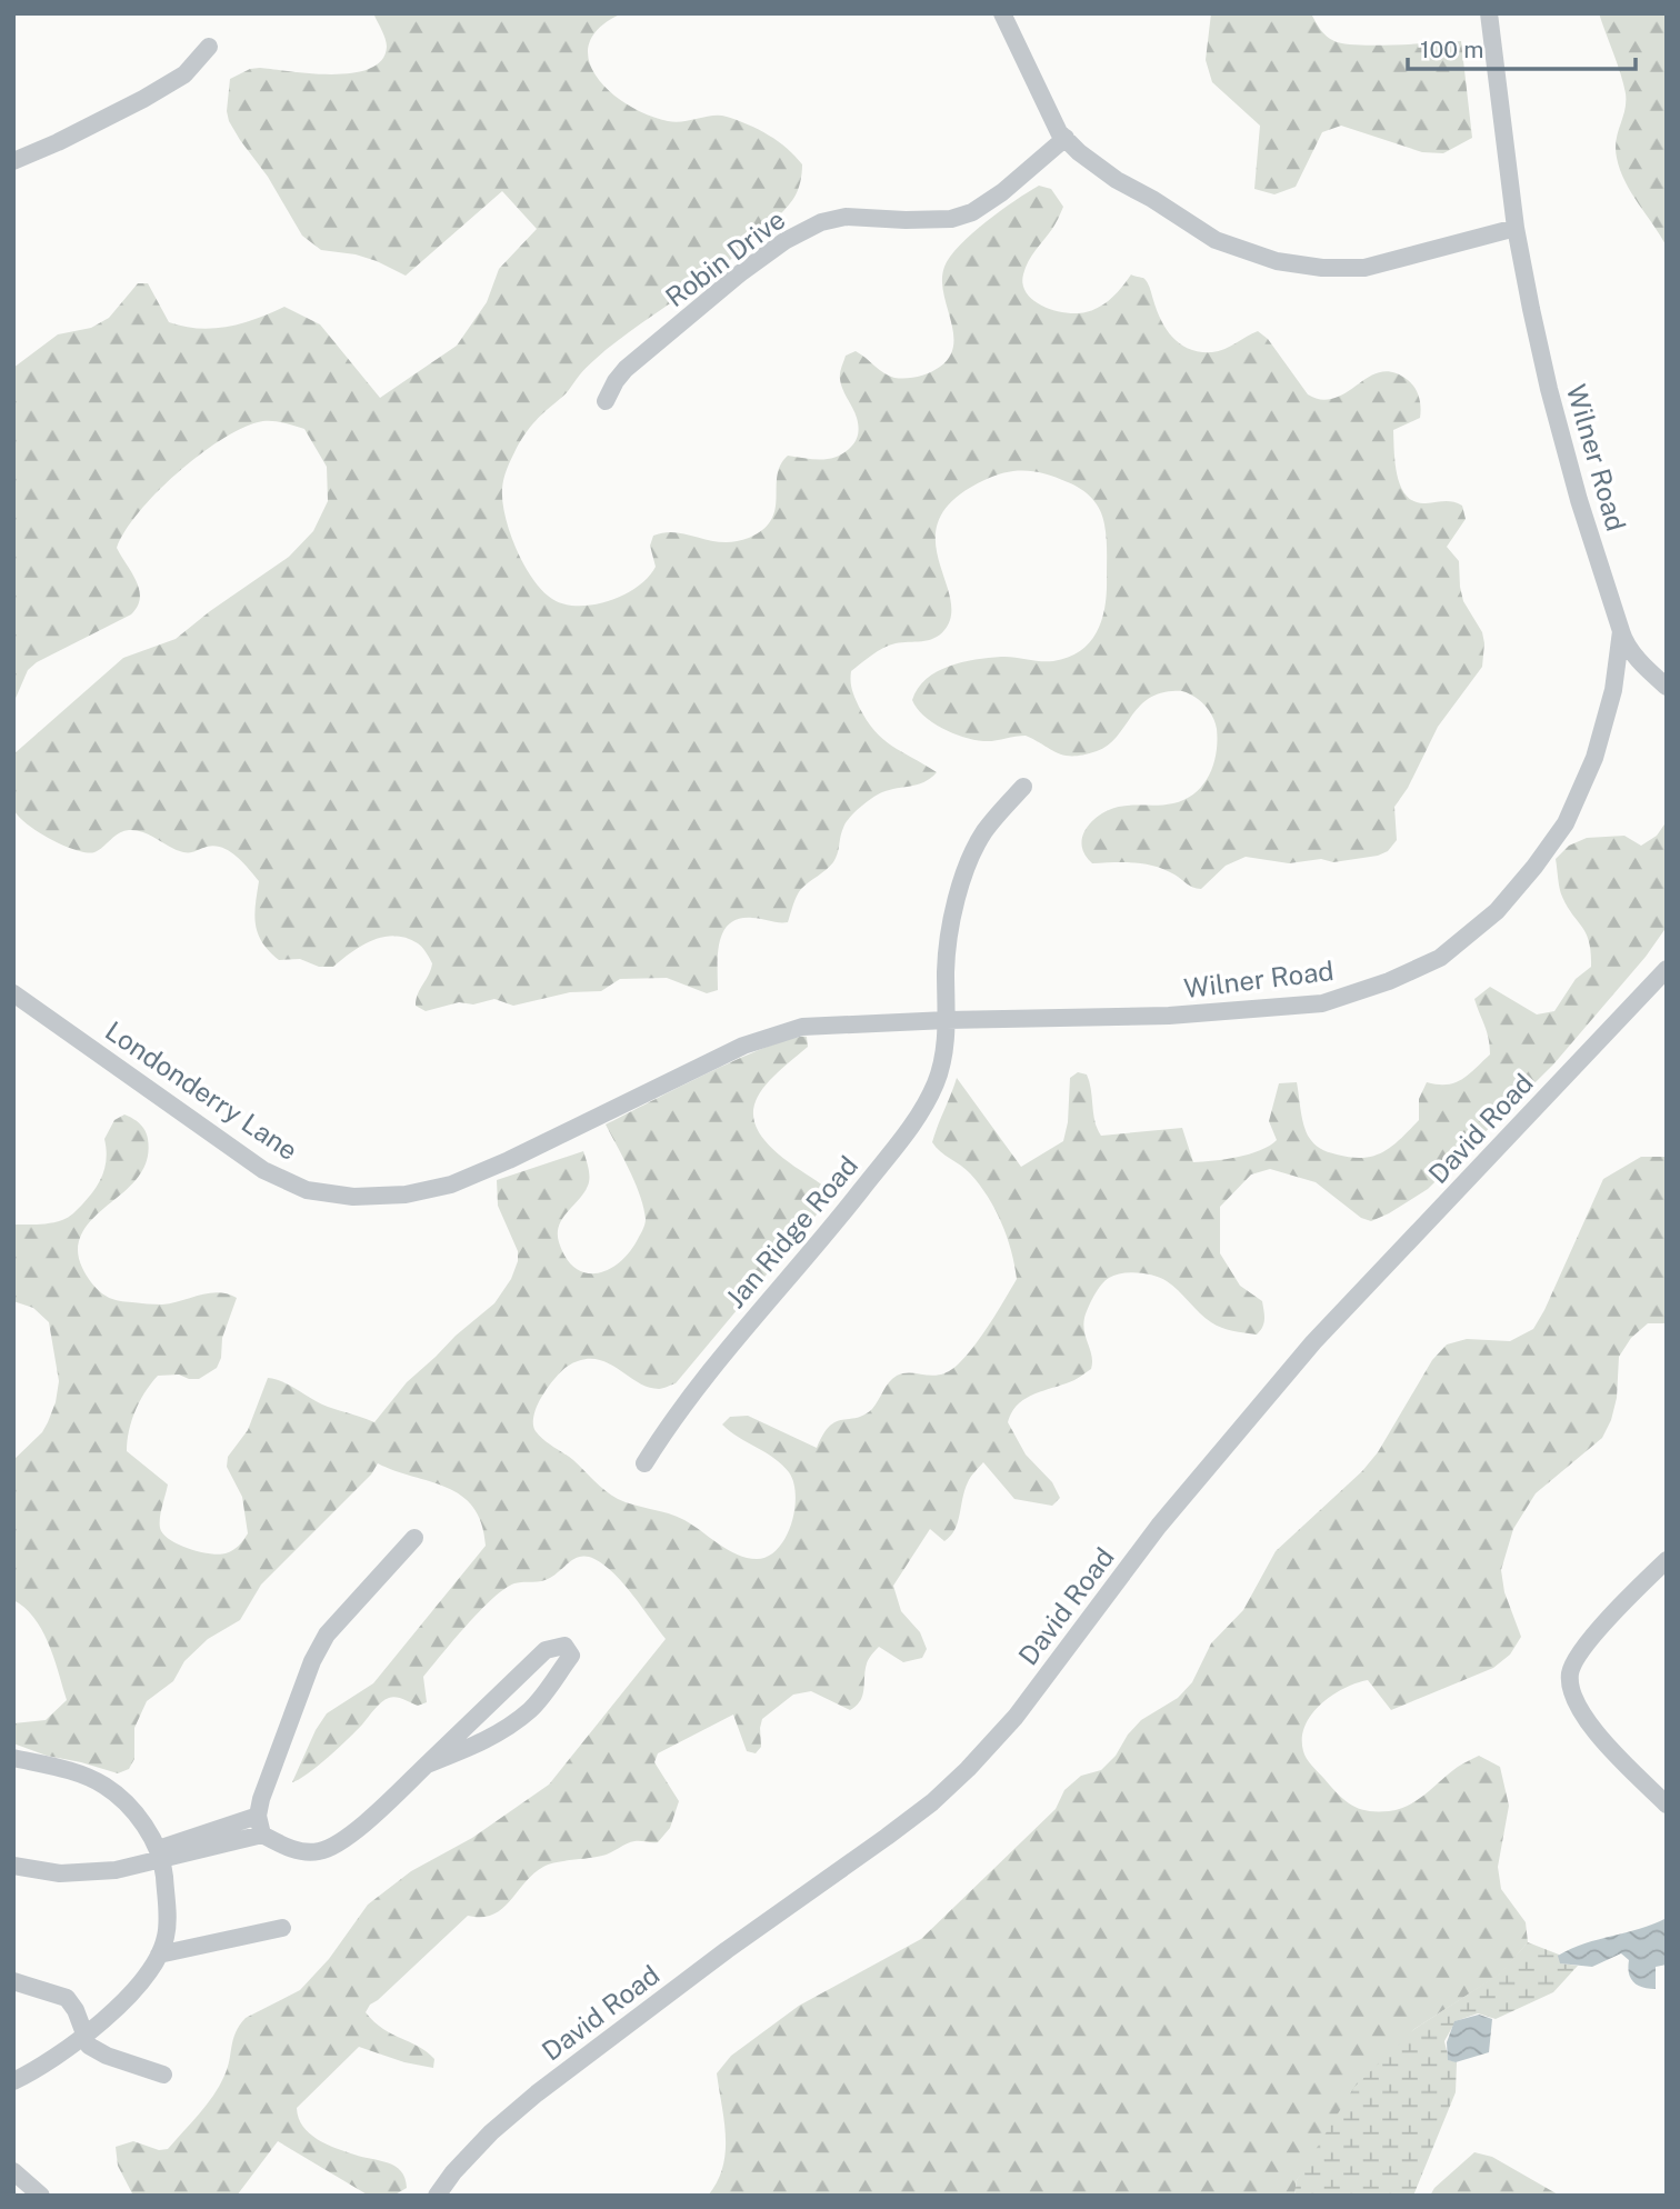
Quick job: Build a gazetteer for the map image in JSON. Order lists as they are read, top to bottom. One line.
{"streets":{"street":["Robin Drive","Wilner Road","Londonderry Lane","David Road","Jan Ridge Road"]},"crossings":[["Wilner Road","Londonderry Lane"],["Wilner Road","Jan Ridge Road"]],"scale_bar":"100 m"}
